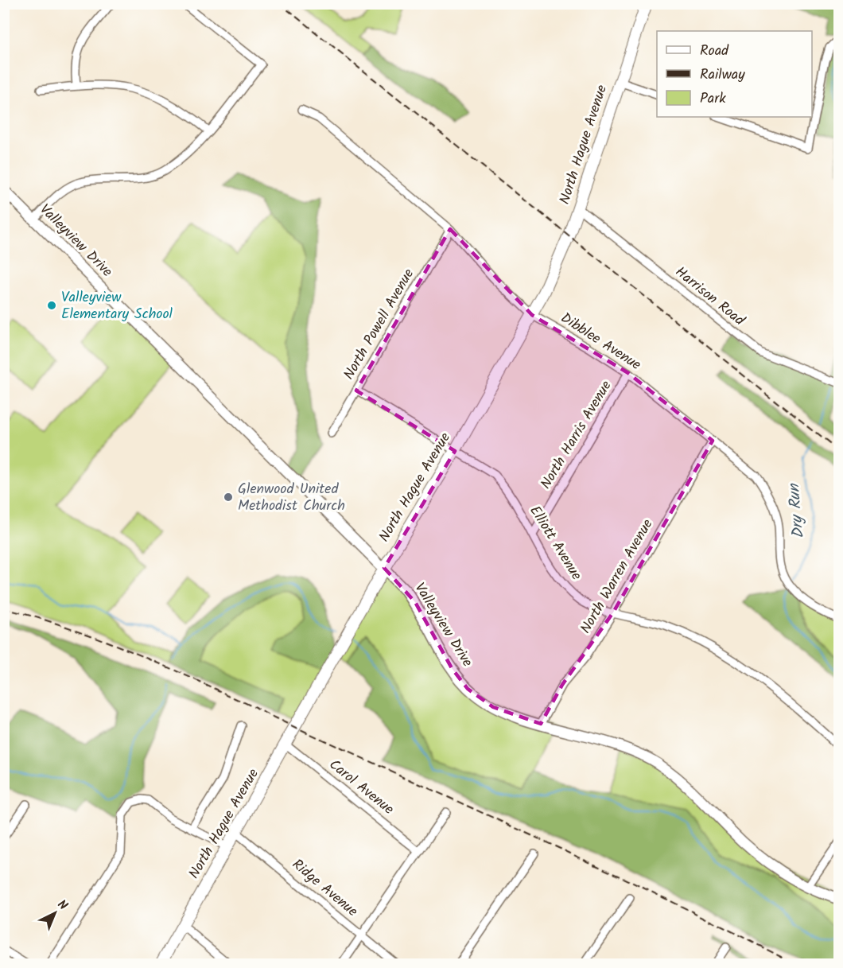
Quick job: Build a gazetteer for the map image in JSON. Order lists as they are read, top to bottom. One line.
{"streets":{"main road":["North Hague Avenue"],"street":["Valleyview Drive","Harrison Road","North Powell Avenue","Dibblee Avenue","North Harris Avenue","Elliott Avenue","North Warren Avenue","Carol Avenue","Ridge Avenue"]},"crossings":[["North Hague Avenue","Valleyview Drive"],["North Hague Avenue","Harrison Road"],["North Hague Avenue","Dibblee Avenue"],["North Hague Avenue","Elliott Avenue"],["North Hague Avenue","Carol Avenue"],["North Hague Avenue","Ridge Avenue"],["Valleyview Drive","North Warren Avenue"],["North Powell Avenue","Dibblee Avenue"],["North Powell Avenue","Elliott Avenue"],["Dibblee Avenue","North Harris Avenue"],["Dibblee Avenue","North Warren Avenue"],["North Harris Avenue","Elliott Avenue"],["Elliott Avenue","North Warren Avenue"]],"water":["Dry Run"],"places":["Valleyview Elementary School","Glenwood United Methodist Church"],"legend":["Road","Railway","Park"],"north":"top right"}
